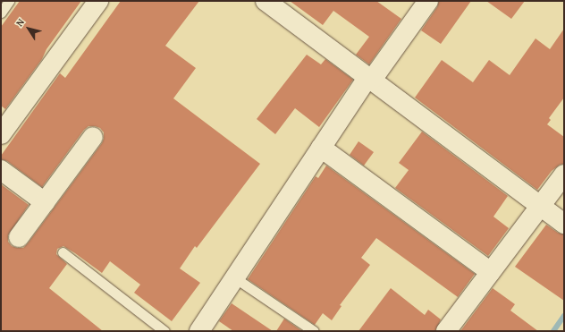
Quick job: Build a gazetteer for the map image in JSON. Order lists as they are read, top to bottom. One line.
{"north":"top left"}
